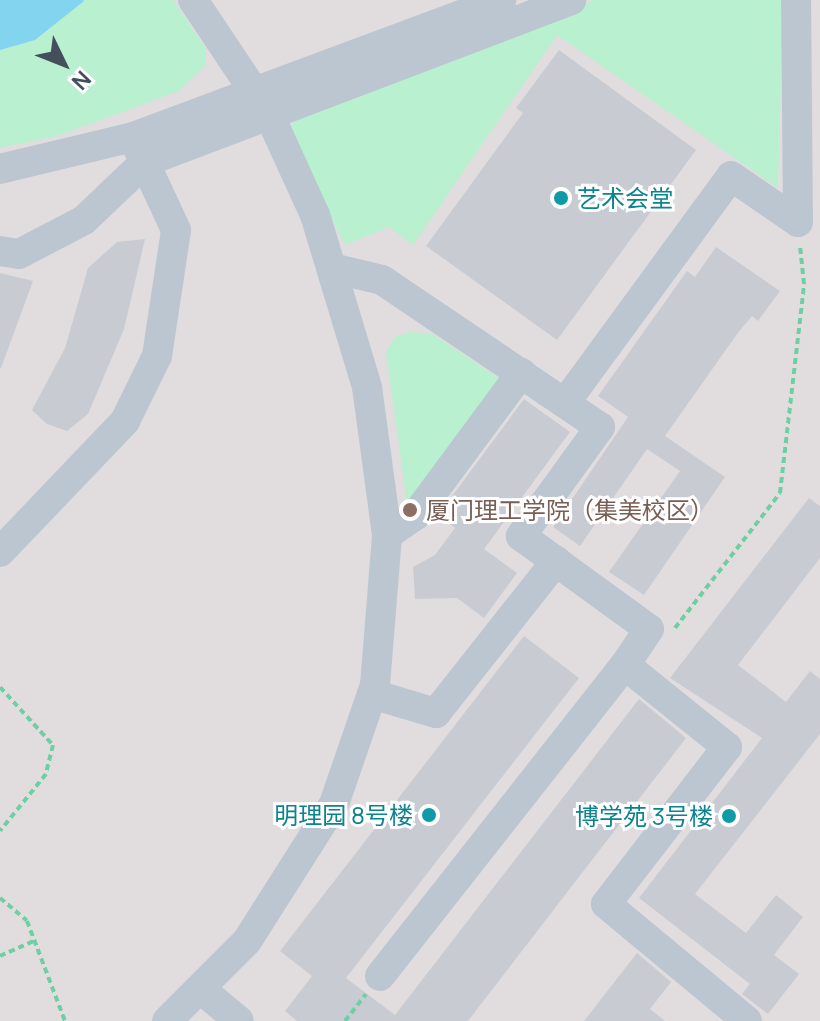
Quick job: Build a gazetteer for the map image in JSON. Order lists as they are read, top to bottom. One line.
{"places":["艺术会堂","厦门理工学院（集美校区）","明理园 8号楼","博学苑 3号楼"],"north":"bottom right"}
